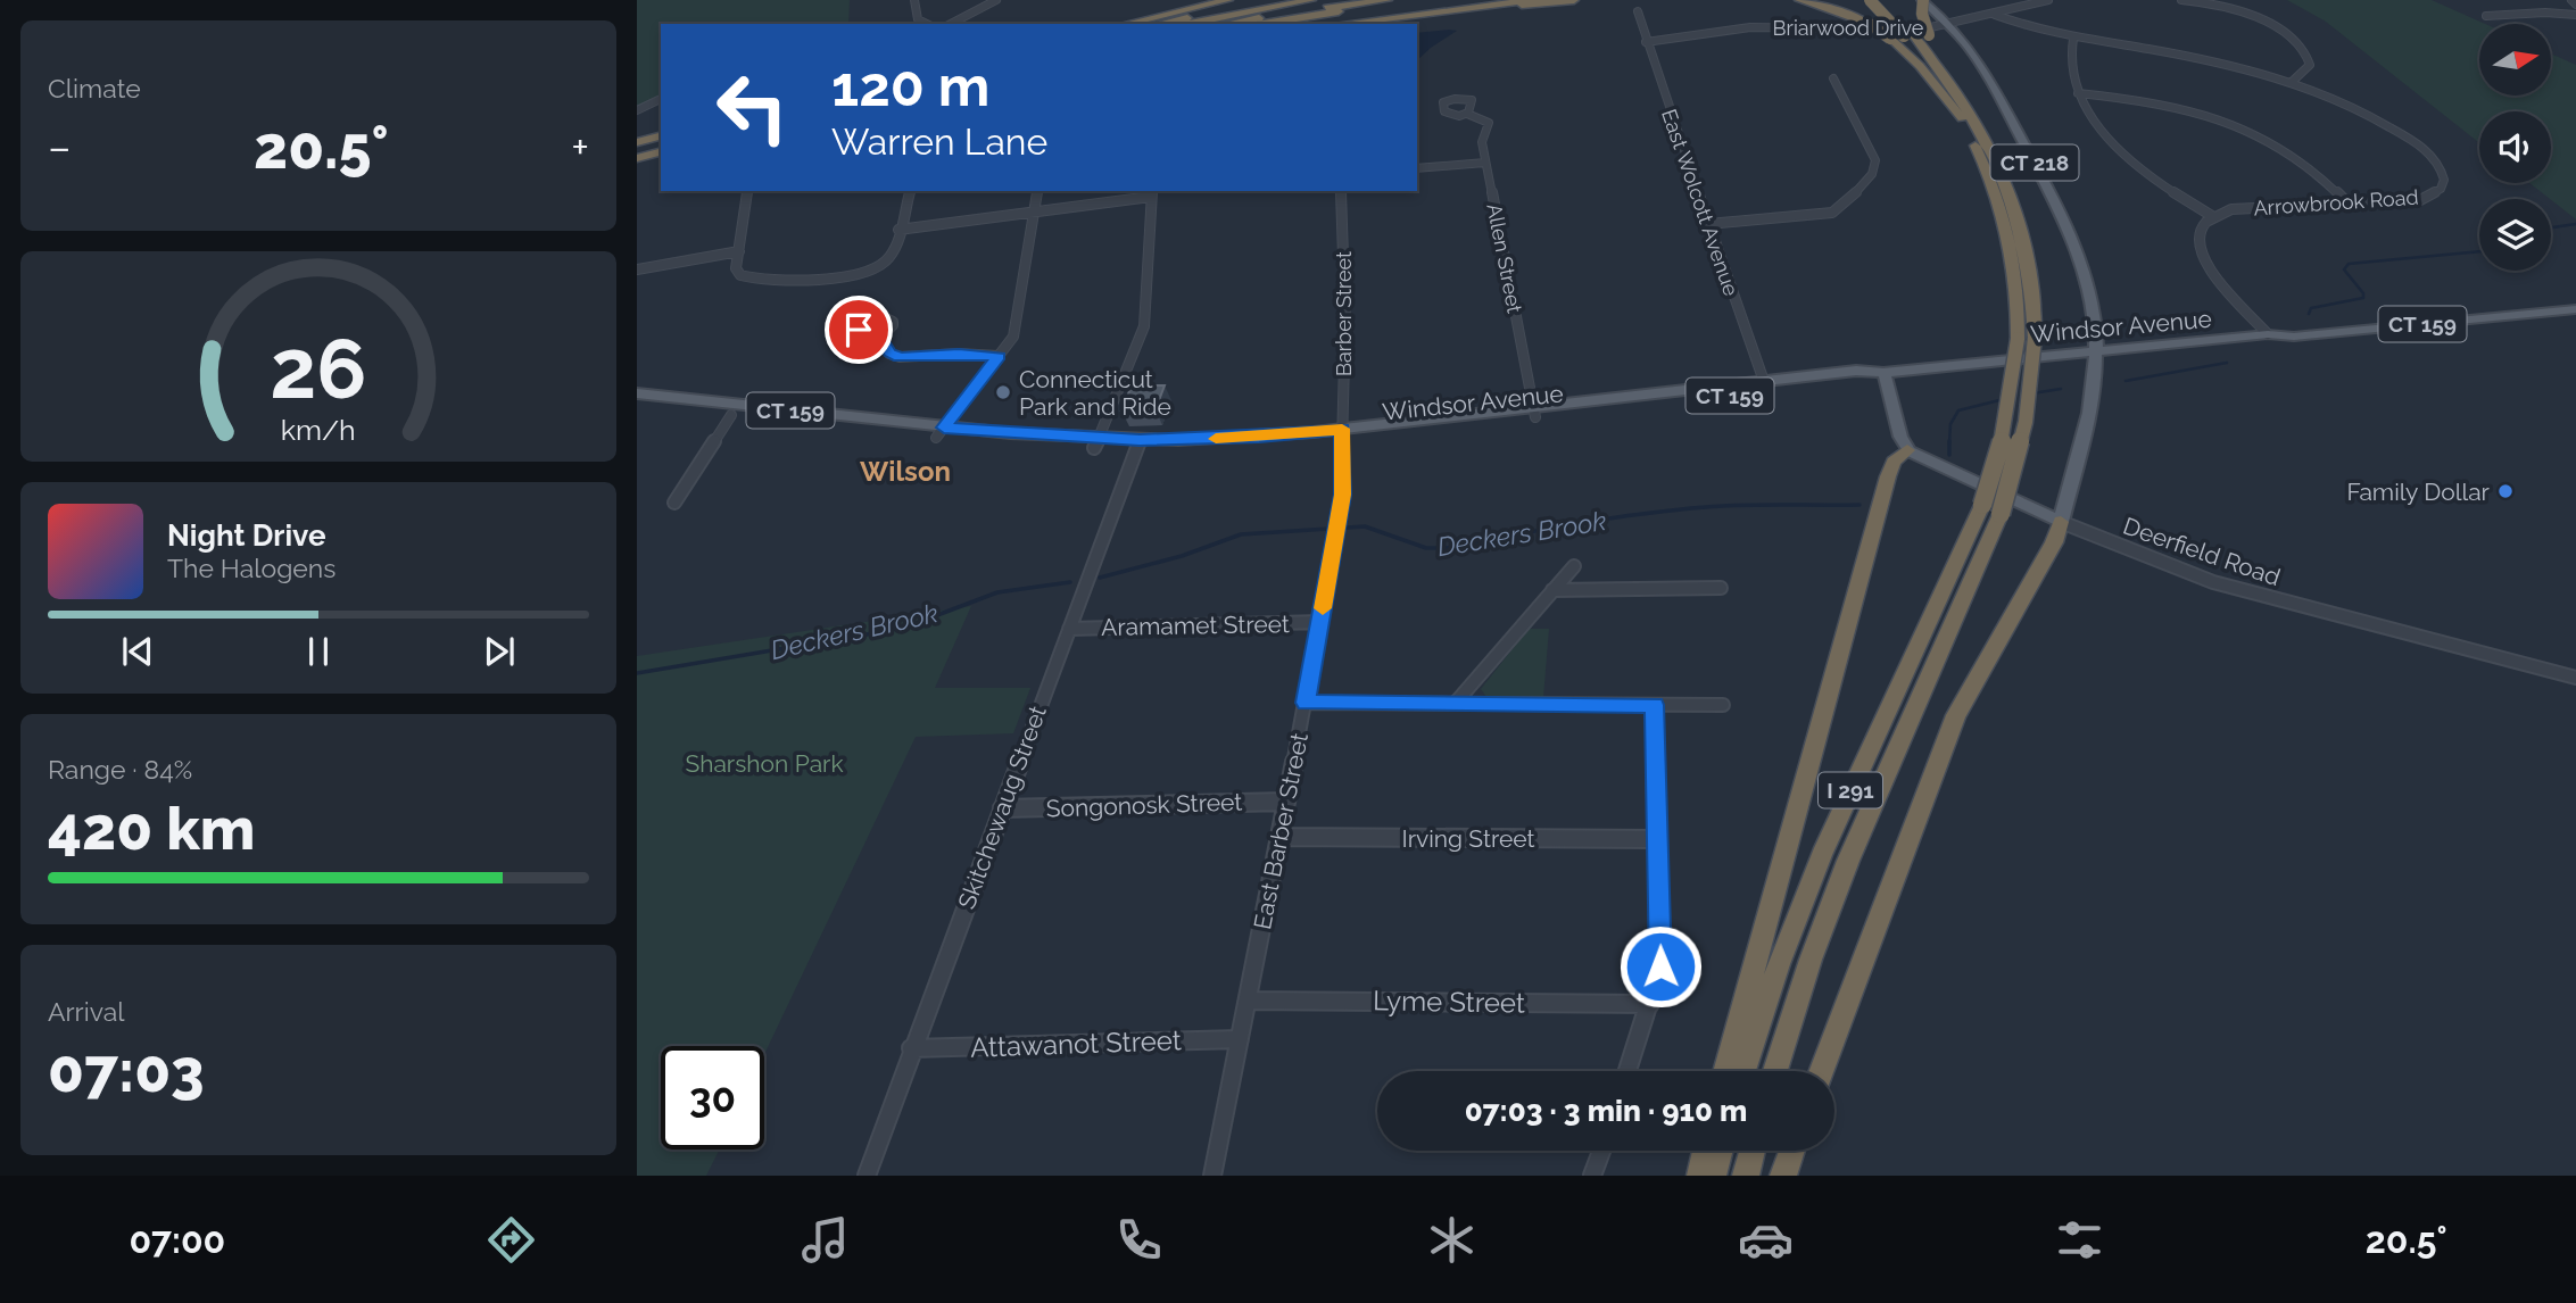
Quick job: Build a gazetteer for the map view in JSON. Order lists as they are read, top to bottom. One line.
{"streets":{"highway":["I 291"],"main road":["CT 218","CT 159","Windsor Avenue","Deerfield Road"],"street":["Briarwood Drive","East Wolcott Avenue","Arrowbrook Road","Allen Street","Barber Street","Aramamet Street","Songonosk Street","Skitchewaug Street","East Barber Street","Irving Street","Lyme Street","Attawanot Street"]},"crossings":[["Briarwood Drive","CT 218"],["Briarwood Drive","East Wolcott Avenue"],["Briarwood Drive","Arrowbrook Road"],["CT 218","Windsor Avenue"],["East Wolcott Avenue","Windsor Avenue"],["Allen Street","Windsor Avenue"],["Barber Street","Windsor Avenue"],["Barber Street","East Barber Street"],["Windsor Avenue","Skitchewaug Street"],["Windsor Avenue","East Barber Street"],["Aramamet Street","Skitchewaug Street"],["Aramamet Street","East Barber Street"],["Songonosk Street","Skitchewaug Street"],["Songonosk Street","East Barber Street"],["Skitchewaug Street","Attawanot Street"],["East Barber Street","Irving Street"],["East Barber Street","Lyme Street"],["East Barber Street","Attawanot Street"]],"districts":["Wilson"],"water":["Deckers Brook"],"parks":["Sharshon Park"],"places":["Connecticut Park and Ride","Family Dollar"],"north":"right","page":{"tile":["Climate",["Range · 84%","420 km"],["Arrival","07:03"]],"turn":["120 m","Warren Lane"],"heat":["−","20.5°","+"],"song":["Night Drive","The Halogens"],"limit":"30","trip":"07:03 · 3 min · 910 m","tabs":["07:00","20.5°"],"gauge":["26","km/h"]}}
